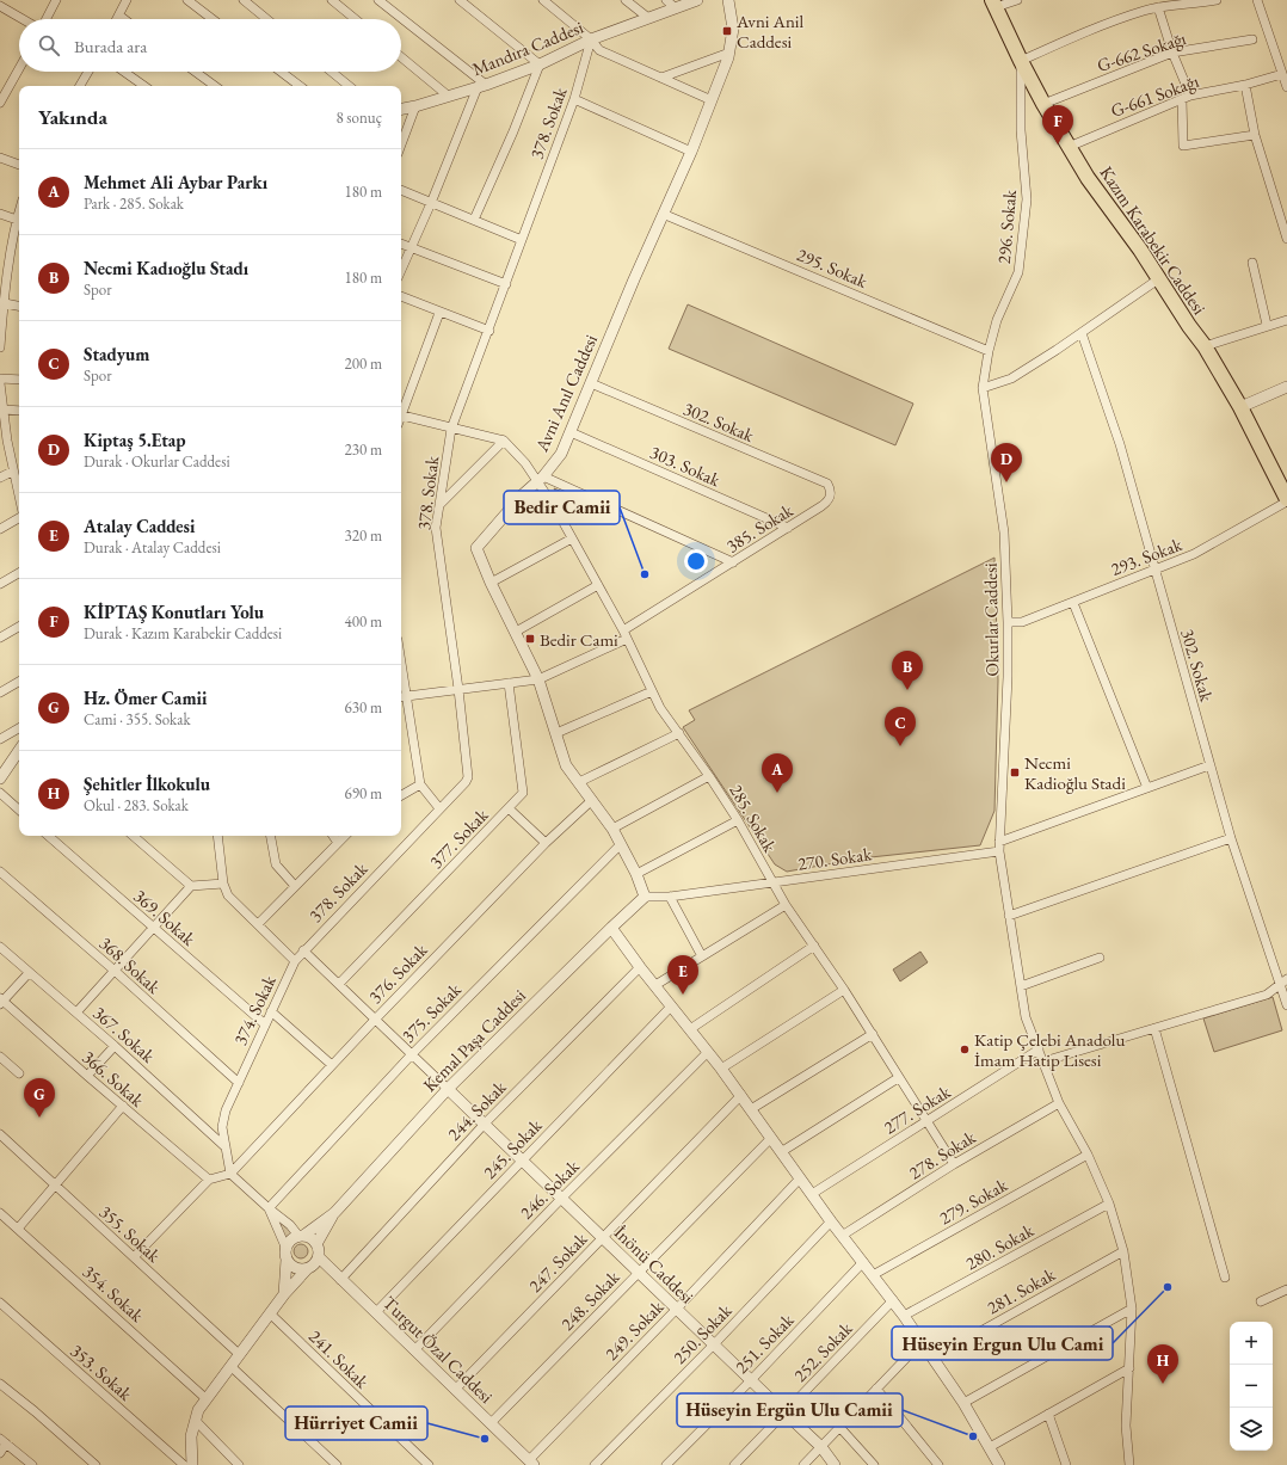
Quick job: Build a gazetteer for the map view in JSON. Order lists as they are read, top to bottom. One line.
{"streets":{"main road":["Kazım Karabekir Caddesi"],"street":["Mandıra Caddesi","G-662 Sokağı","G-661 Sokağı","378. Sokak","296. Sokak","295. Sokak","Avni Anıl Caddesi","302. Sokak","303. Sokak","385. Sokak","293. Sokak","Okurlar Caddesi","285. Sokak","377. Sokak","270. Sokak","369. Sokak","368. Sokak","376. Sokak","374. Sokak","375. Sokak","367. Sokak","Kemal Paşa Caddesi","366. Sokak","277. Sokak","244. Sokak","245. Sokak","278. Sokak","246. Sokak","279. Sokak","355. Sokak","280. Sokak","247. Sokak","İnönü Caddesi","281. Sokak","354. Sokak","248. Sokak","249. Sokak","250. Sokak","251. Sokak","Turgut Özal Caddesi","252. Sokak","241. Sokak","353. Sokak"]},"crossings":[["Mandıra Caddesi","378. Sokak"],["G-662 Sokağı","Kazım Karabekir Caddesi"],["G-661 Sokağı","Kazım Karabekir Caddesi"],["378. Sokak","385. Sokak"],["378. Sokak","374. Sokak"],["296. Sokak","Kazım Karabekir Caddesi"],["296. Sokak","295. Sokak"],["296. Sokak","Okurlar Caddesi"],["Kazım Karabekir Caddesi","293. Sokak"],["295. Sokak","Avni Anıl Caddesi"],["Avni Anıl Caddesi","302. Sokak"],["Avni Anıl Caddesi","303. Sokak"],["Avni Anıl Caddesi","385. Sokak"],["Avni Anıl Caddesi","285. Sokak"],["Avni Anıl Caddesi","270. Sokak"],["Avni Anıl Caddesi","376. Sokak"],["Avni Anıl Caddesi","375. Sokak"],["Avni Anıl Caddesi","Kemal Paşa Caddesi"],["302. Sokak","385. Sokak"],["302. Sokak","293. Sokak"],["303. Sokak","385. Sokak"],["385. Sokak","285. Sokak"],["385. Sokak","377. Sokak"],["293. Sokak","Okurlar Caddesi"],["Okurlar Caddesi","270. Sokak"],["Okurlar Caddesi","277. Sokak"],["Okurlar Caddesi","278. Sokak"],["Okurlar Caddesi","279. Sokak"],["Okurlar Caddesi","280. Sokak"],["Okurlar Caddesi","281. Sokak"],["285. Sokak","270. Sokak"],["285. Sokak","277. Sokak"],["285. Sokak","278. Sokak"],["270. Sokak","Kemal Paşa Caddesi"],["369. Sokak","374. Sokak"],["368. Sokak","374. Sokak"],["376. Sokak","374. Sokak"],["374. Sokak","367. Sokak"],["Kemal Paşa Caddesi","İnönü Caddesi"],["Kemal Paşa Caddesi","Turgut Özal Caddesi"],["244. Sokak","İnönü Caddesi"],["244. Sokak","Turgut Özal Caddesi"],["245. Sokak","İnönü Caddesi"],["245. Sokak","Turgut Özal Caddesi"],["246. Sokak","İnönü Caddesi"],["246. Sokak","Turgut Özal Caddesi"],["247. Sokak","İnönü Caddesi"],["247. Sokak","Turgut Özal Caddesi"],["İnönü Caddesi","248. Sokak"],["İnönü Caddesi","249. Sokak"],["İnönü Caddesi","250. Sokak"],["İnönü Caddesi","251. Sokak"],["İnönü Caddesi","252. Sokak"],["248. Sokak","Turgut Özal Caddesi"],["249. Sokak","Turgut Özal Caddesi"]],"places":{"transit":["Avni Anil Caddesi","Bedir Cami","Necmi Kadioğlu Stadi"],"other":["Bedir Camii","Katip Çelebi Anadolu İmam Hatip Lisesi","Hüseyin Ergun Ulu Cami","Hüseyin Ergün Ulu Camii","Hürriyet Camii"]},"page":{"search":"Burada ara","heading":["Yakında","8 sonuç"],"pins":["F","D","B","C","A","E","G","H"],"list":[{"mark":"A","name":"Mehmet Ali Aybar Parkı","note":"Park · 285. Sokak","value":"180 m"},{"mark":"B","name":"Necmi Kadıoğlu Stadı","note":"Spor","value":"180 m"},{"mark":"C","name":"Stadyum","note":"Spor","value":"200 m"},{"mark":"D","name":"Kiptaş 5.Etap","note":"Durak · Okurlar Caddesi","value":"230 m"},{"mark":"E","name":"Atalay Caddesi","note":"Durak · Atalay Caddesi","value":"320 m"},{"mark":"F","name":"KİPTAŞ Konutları Yolu","note":"Durak · Kazım Karabekir Caddesi","value":"400 m"},{"mark":"G","name":"Hz. Ömer Camii","note":"Cami · 355. Sokak","value":"630 m"},{"mark":"H","name":"Şehitler İlkokulu","note":"Okul · 283. Sokak","value":"690 m"}],"map_buttons":["+","−"]}}
